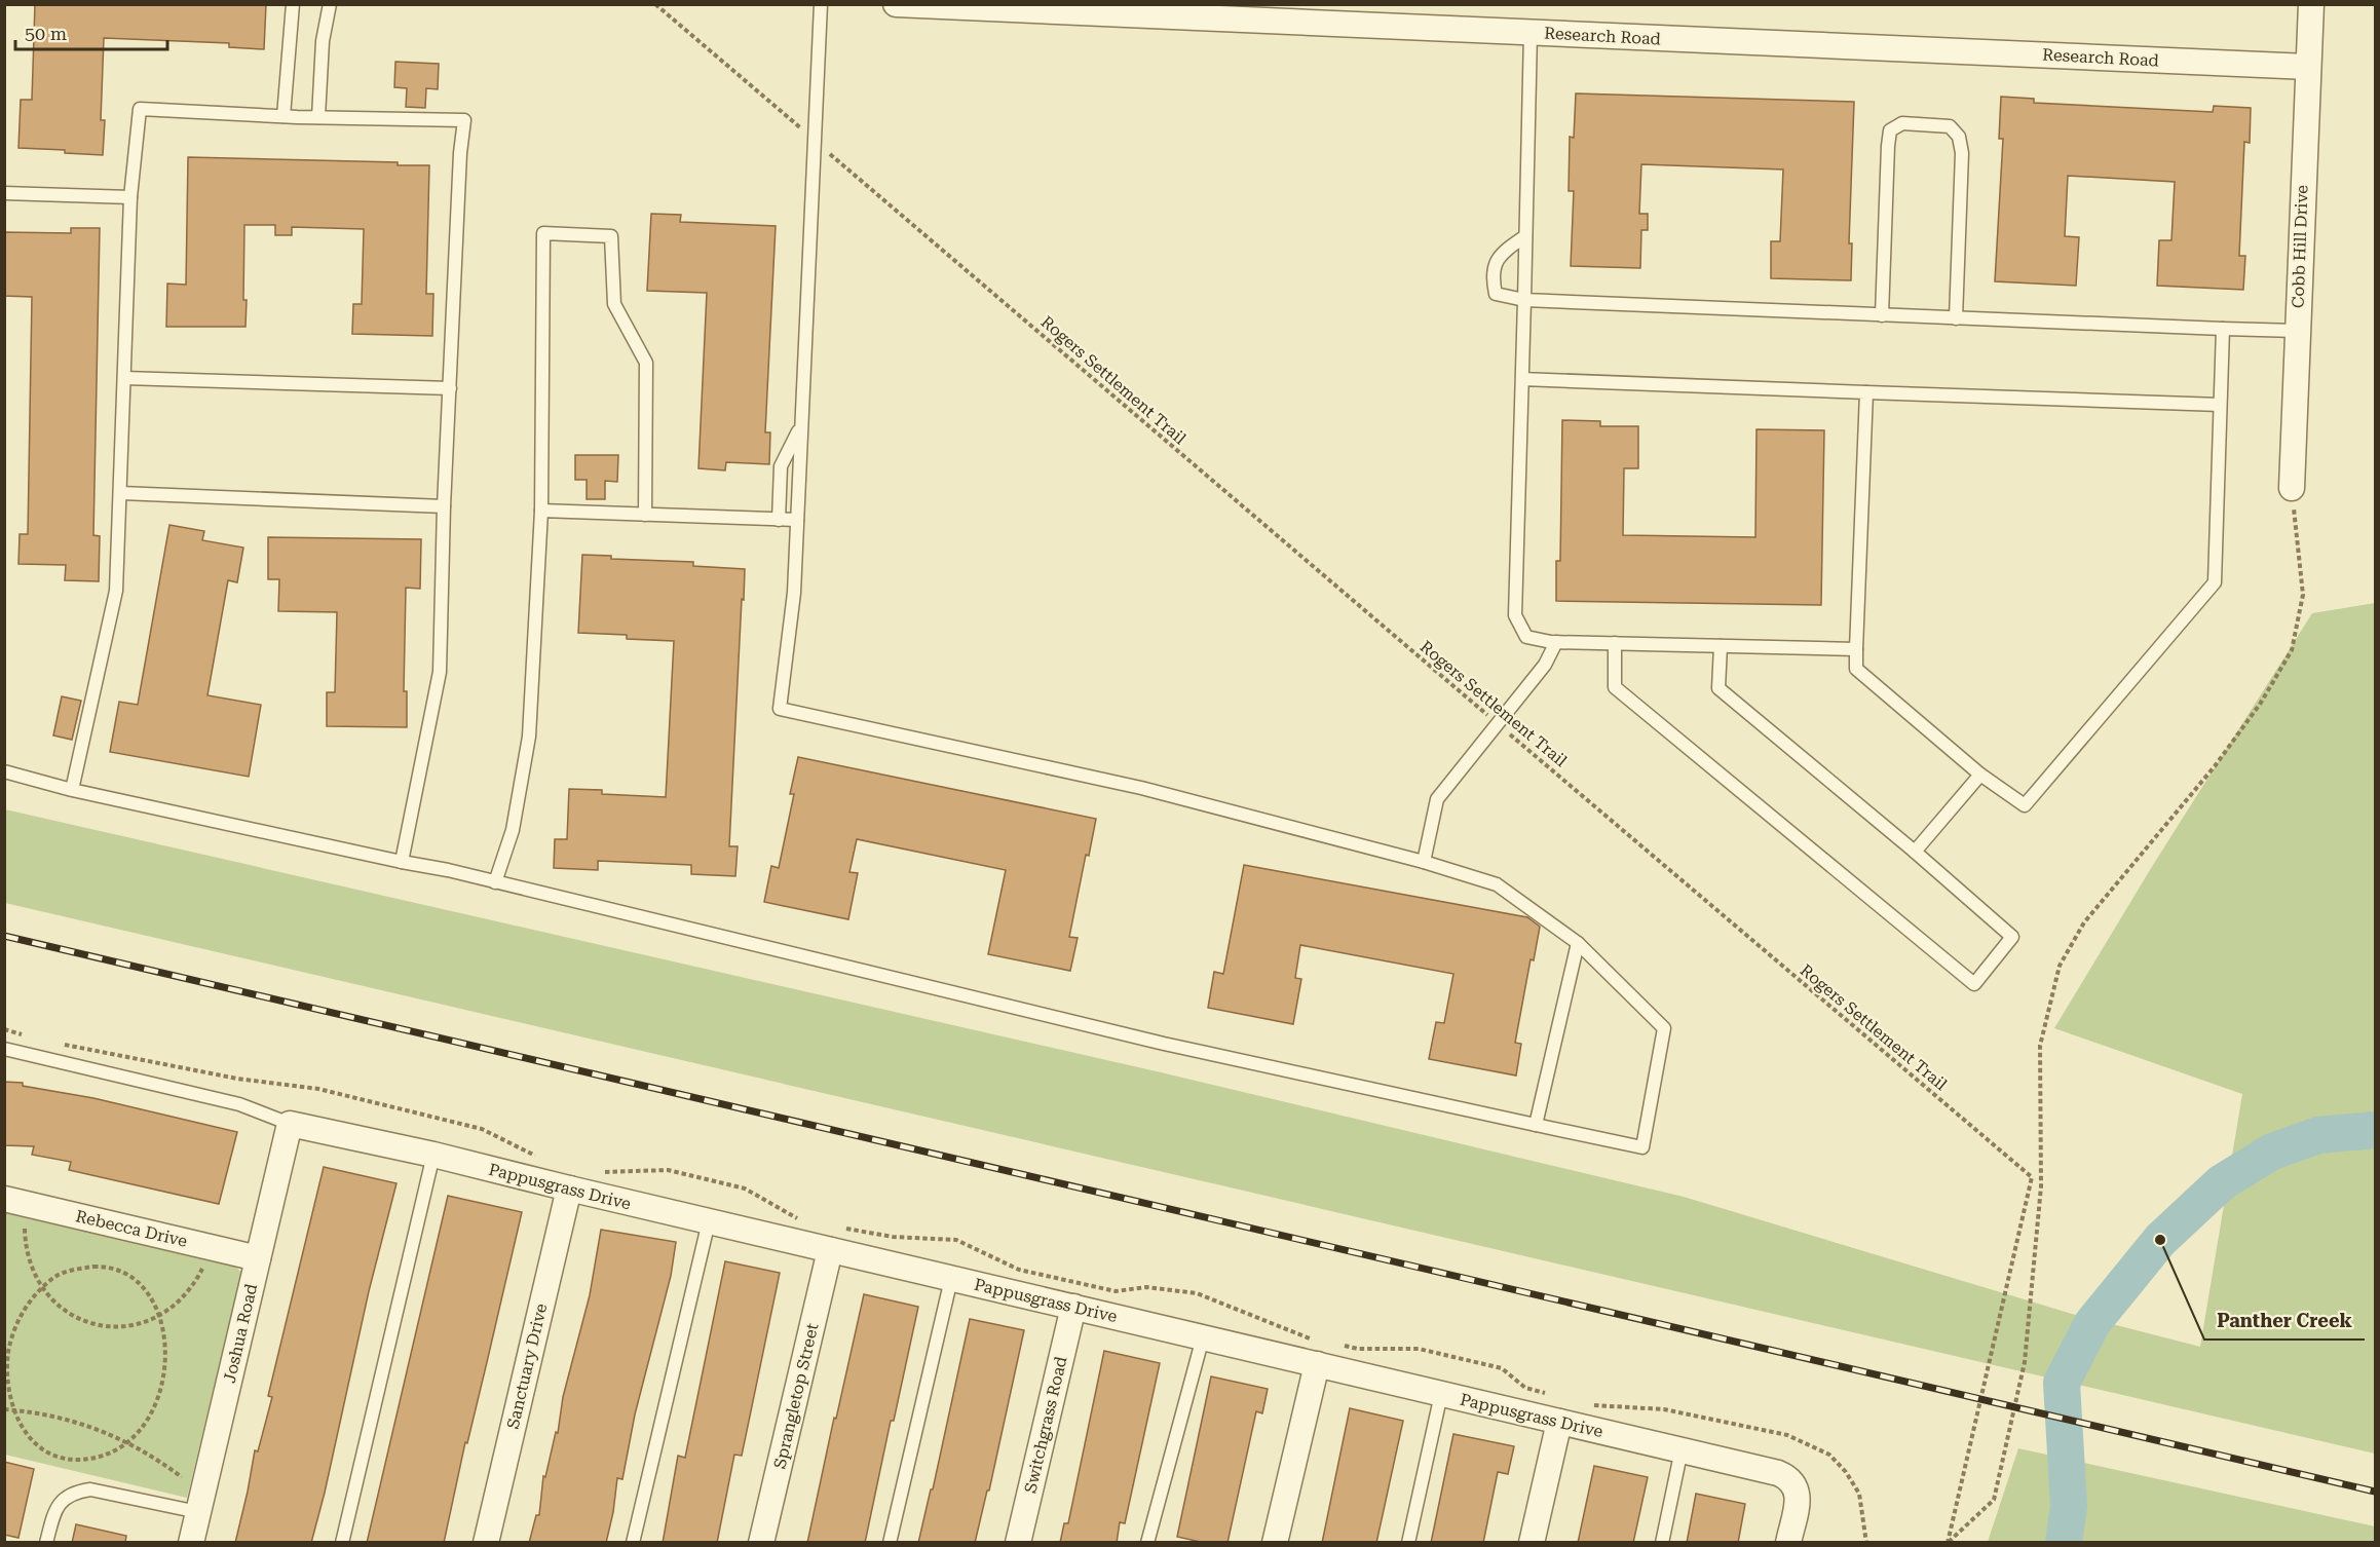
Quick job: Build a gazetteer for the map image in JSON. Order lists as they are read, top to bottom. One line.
{"streets":{"street":["Research Road","Cobb Hill Drive","Pappusgrass Drive","Rebecca Drive","Joshua Road","Sanctuary Drive","Sprangletop Street","Switchgrass Road"],"path":["Rogers Settlement Trail"]},"crossings":[["Research Road","Cobb Hill Drive"],["Pappusgrass Drive","Joshua Road"],["Pappusgrass Drive","Sanctuary Drive"],["Pappusgrass Drive","Sprangletop Street"],["Pappusgrass Drive","Switchgrass Road"],["Rebecca Drive","Joshua Road"]],"places":["Panther Creek"],"scale_bar":"50 m"}
